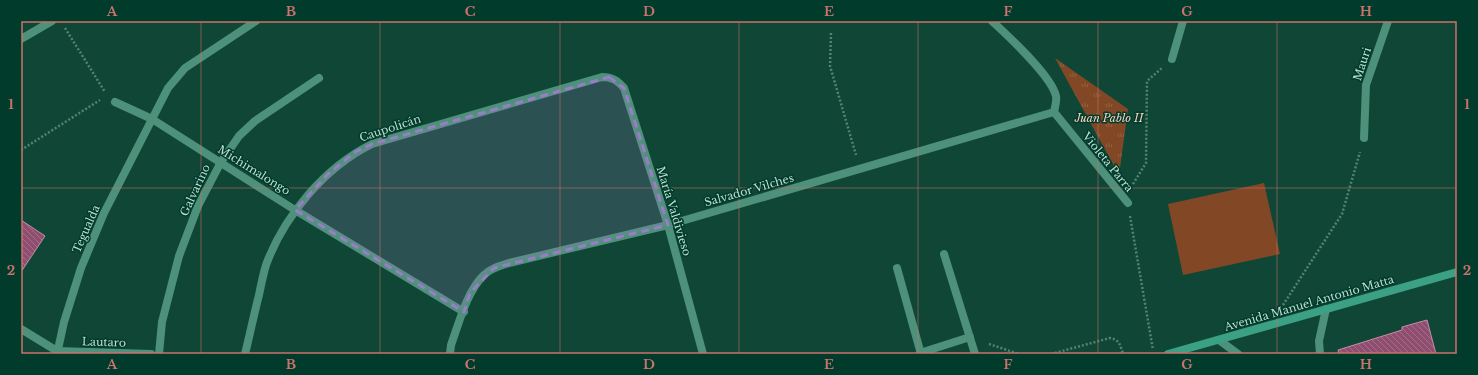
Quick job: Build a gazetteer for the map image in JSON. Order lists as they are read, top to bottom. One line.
{"streets":{"main road":["Avenida Manuel Antonio Matta"],"street":["Mauri","Caupolicán","Violeta Parra","Michimalongo","Galvarino","Salvador Vilches","María Valdivieso","Tegualda","Lautaro"]},"crossings":[["Caupolicán","Michimalongo"],["Caupolicán","María Valdivieso"],["Violeta Parra","Salvador Vilches"],["Michimalongo","Galvarino"],["Michimalongo","Salvador Vilches"],["Michimalongo","Tegualda"],["Salvador Vilches","María Valdivieso"],["Tegualda","Lautaro"]],"parks":["Juan Pablo II"],"grid":{"columns":["A","B","C","D","E","F","G","H"],"rows":["1","2"]}}
